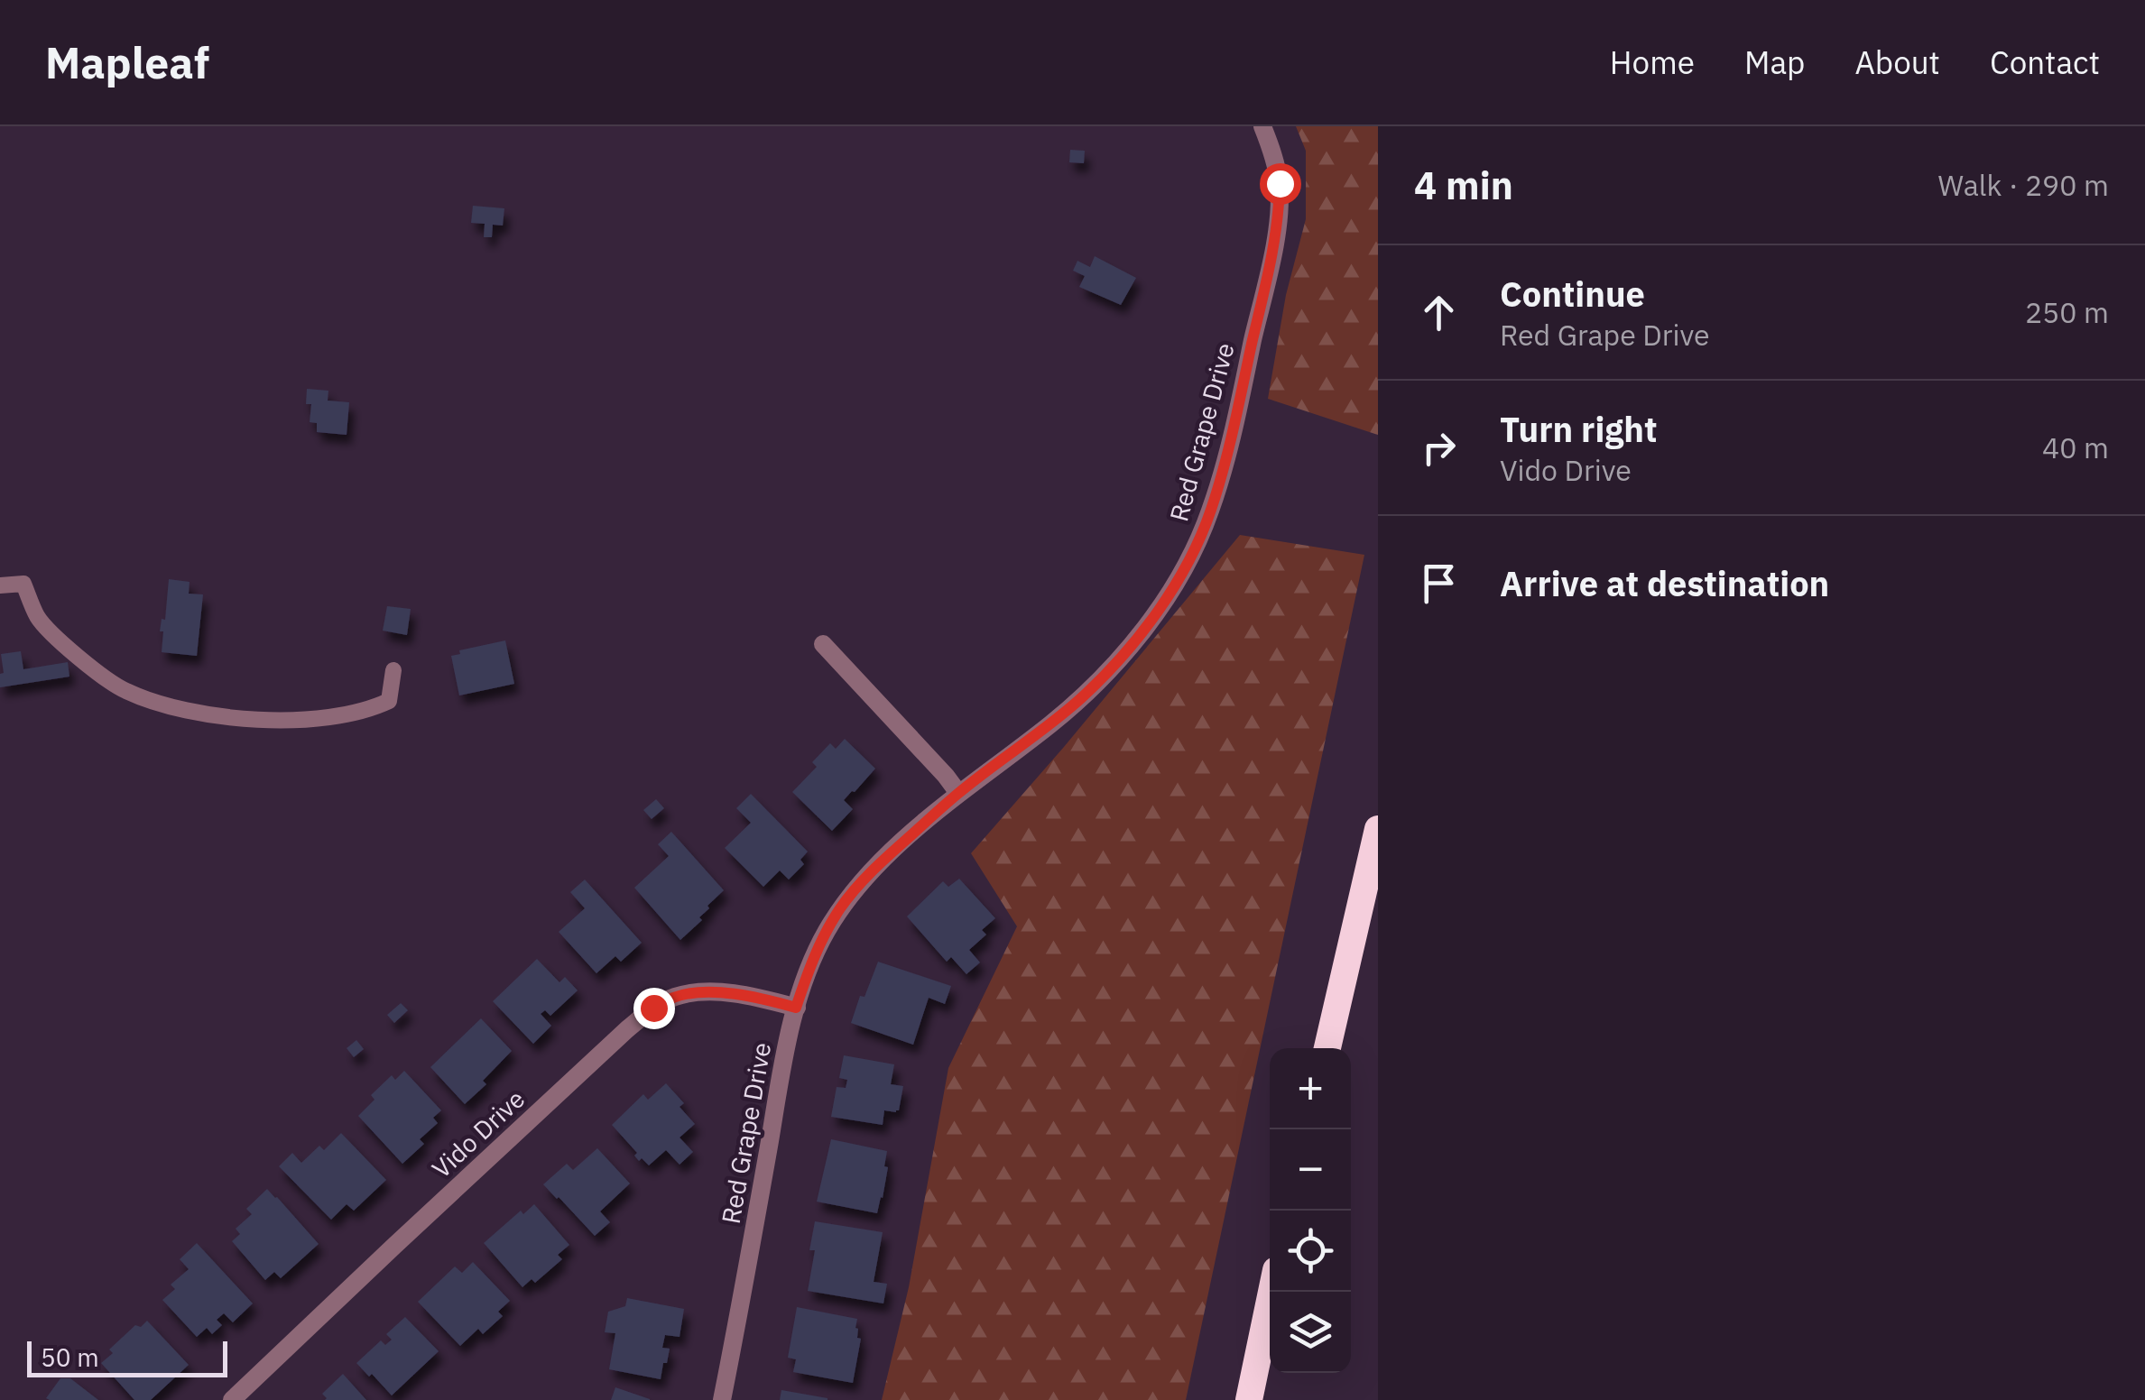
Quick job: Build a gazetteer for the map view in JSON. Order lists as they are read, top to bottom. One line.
{"streets":{"street":["Red Grape Drive","Vido Drive"]},"crossings":[["Red Grape Drive","Vido Drive"]],"scale_bar":"50 m","page":{"header":"Mapleaf","nav":["Home","Map","About","Contact"],"heading":["4 min","Walk · 290 m"],"list":[["Continue","Red Grape Drive","250 m"],["Turn right","Vido Drive","40 m"],"Arrive at destination"],"map_buttons":["+","−"],"scale":"50 m"}}
